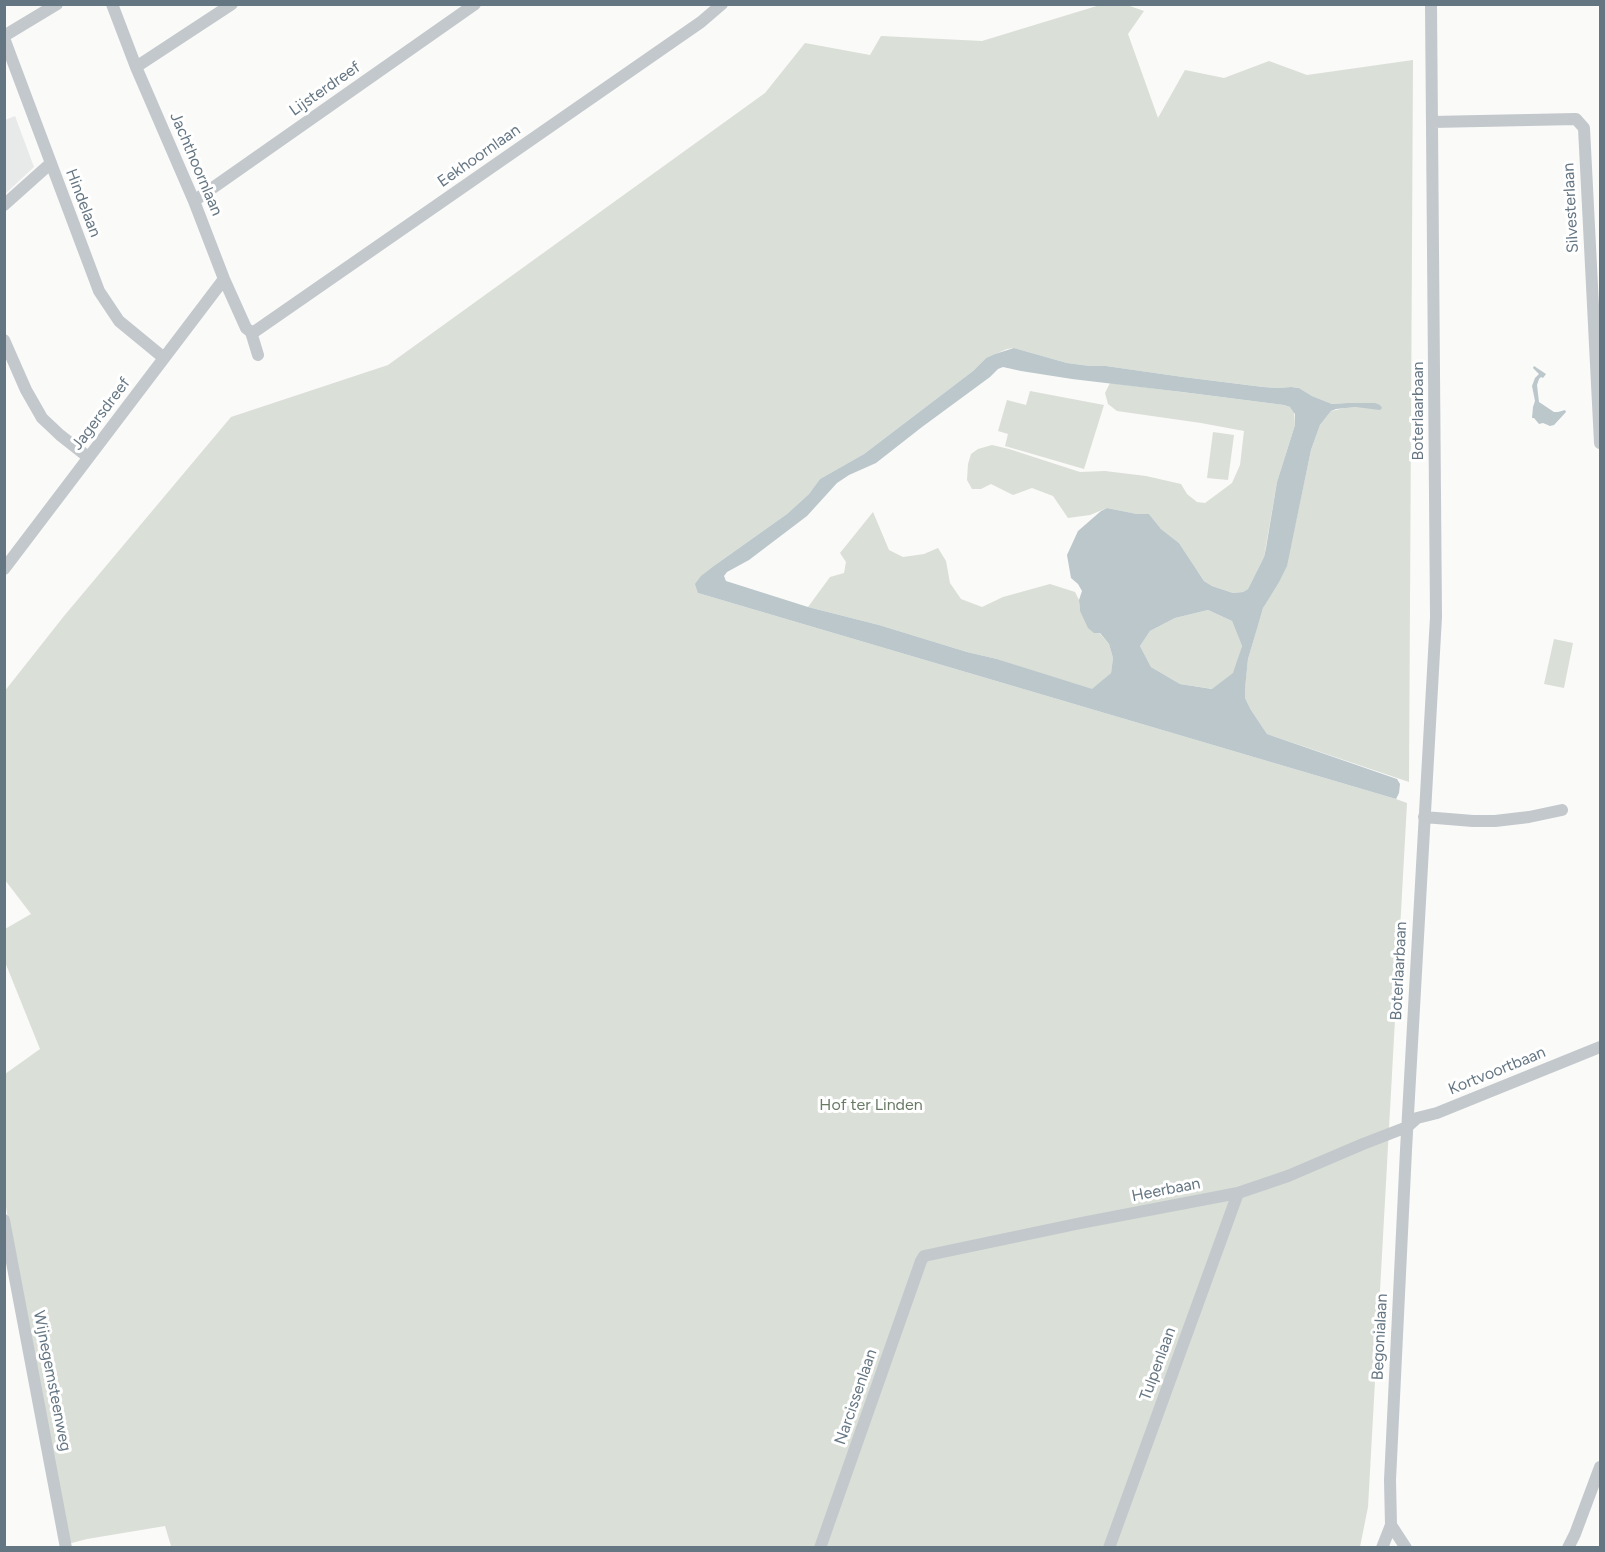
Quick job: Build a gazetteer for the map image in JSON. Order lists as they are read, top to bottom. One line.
{"streets":{"street":["Lijsterdreef","Eekhoornlaan","Jachthoornlaan","Hindelaan","Silvesterlaan","Boterlaarbaan","Jagersdreef","Kortvoortbaan","Heerbaan","Begonialaan","Tulpenlaan","Wijnegemsteenweg","Narcissenlaan"]},"crossings":[["Lijsterdreef","Jachthoornlaan"],["Eekhoornlaan","Jachthoornlaan"],["Jachthoornlaan","Jagersdreef"],["Hindelaan","Jagersdreef"],["Silvesterlaan","Boterlaarbaan"],["Boterlaarbaan","Kortvoortbaan"],["Boterlaarbaan","Heerbaan"],["Boterlaarbaan","Begonialaan"],["Kortvoortbaan","Heerbaan"],["Kortvoortbaan","Begonialaan"],["Heerbaan","Begonialaan"],["Heerbaan","Tulpenlaan"],["Heerbaan","Narcissenlaan"]],"parks":["Hof ter Linden"]}
